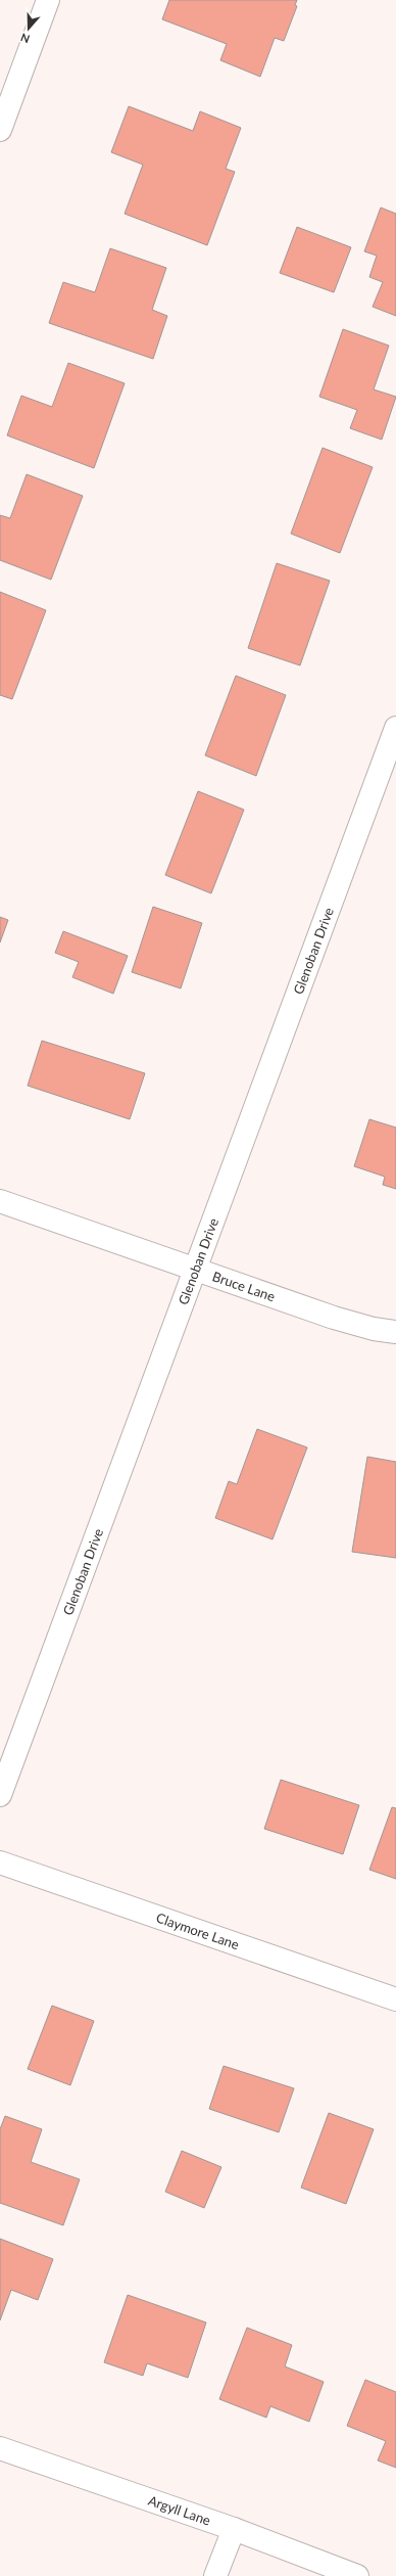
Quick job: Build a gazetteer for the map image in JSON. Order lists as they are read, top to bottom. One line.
{"streets":{"street":["Glenoban Drive","Bruce Lane","Claymore Lane","Argyll Lane"]},"crossings":[["Glenoban Drive","Bruce Lane"]],"north":"bottom"}
